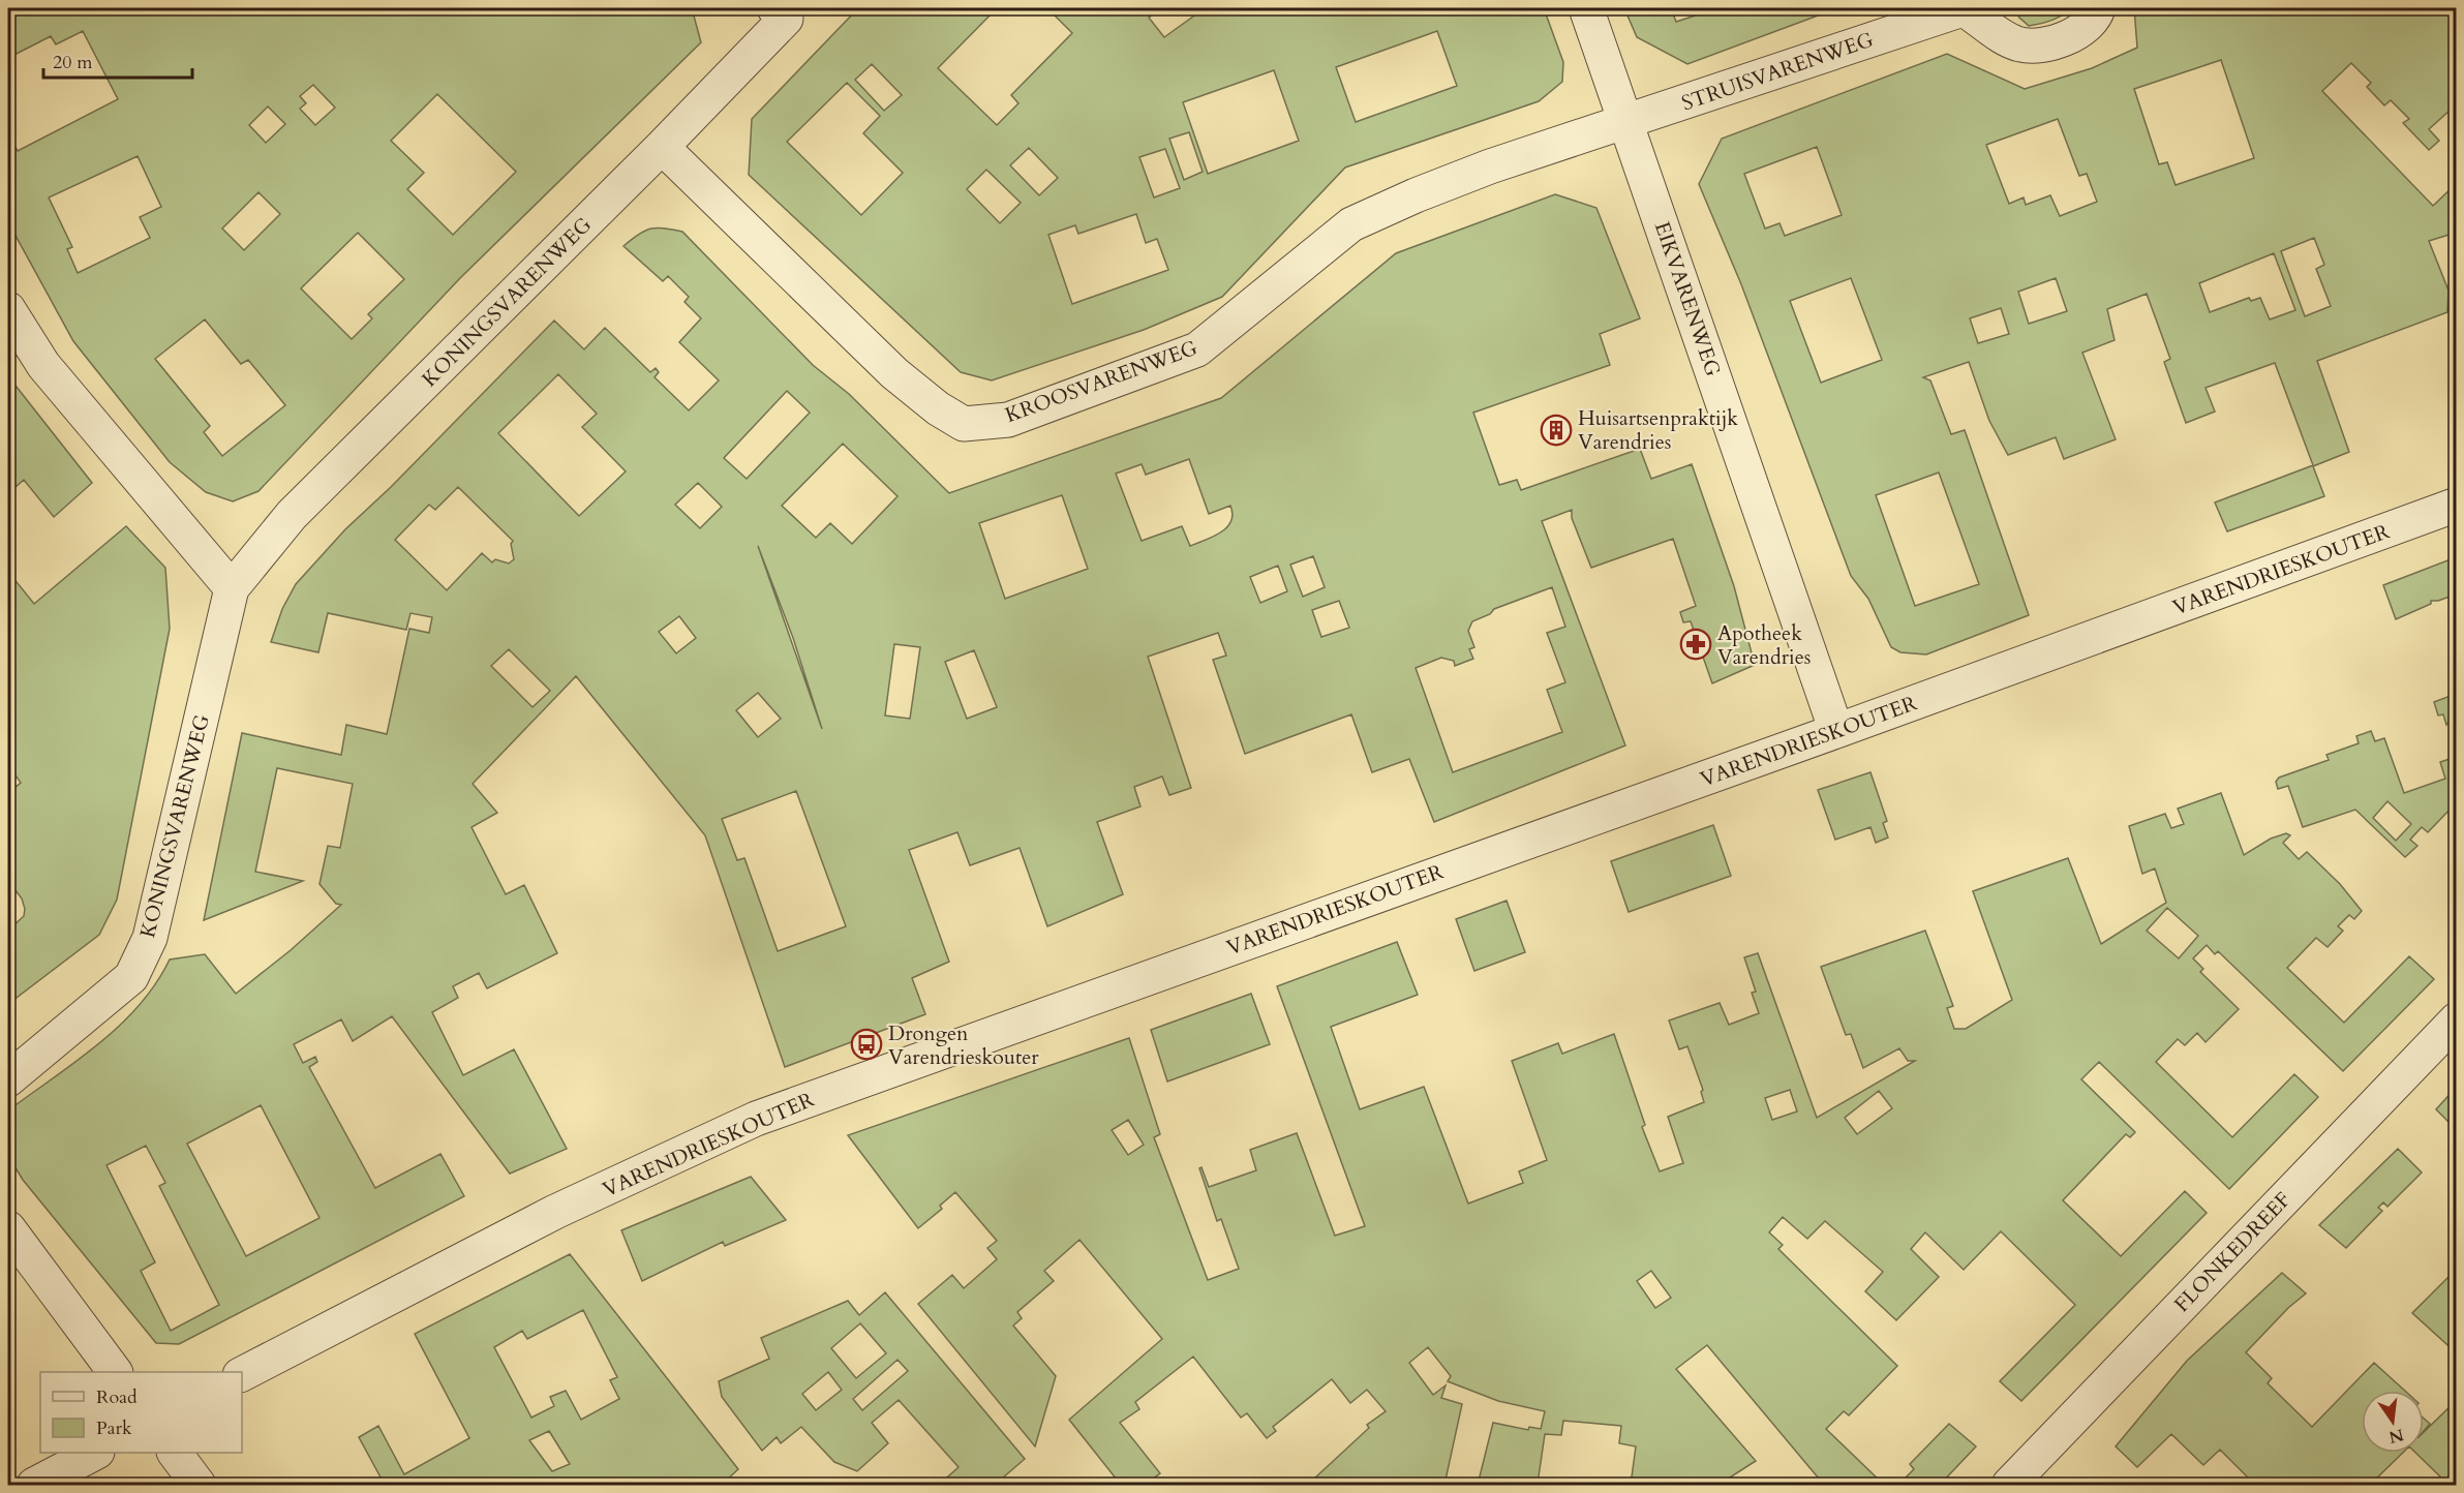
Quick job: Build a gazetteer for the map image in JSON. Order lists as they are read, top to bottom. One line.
{"streets":{"street":["STRUISVARENWEG","EIKVARENWEG","KONINGSVARENWEG","KROOSVARENWEG","VARENDRIESKOUTER","FLONKEDREEF"]},"crossings":[["STRUISVARENWEG","EIKVARENWEG"],["STRUISVARENWEG","KROOSVARENWEG"],["EIKVARENWEG","KROOSVARENWEG"],["EIKVARENWEG","VARENDRIESKOUTER"],["KONINGSVARENWEG","KROOSVARENWEG"]],"places":{"building":["Huisartsenpraktijk Varendries"],"pharmacy":["Apotheek Varendries"],"bus stop":["Drongen Varendrieskouter"]},"legend":["Road","Park"],"scale_bar":"20 m","north":"bottom"}
